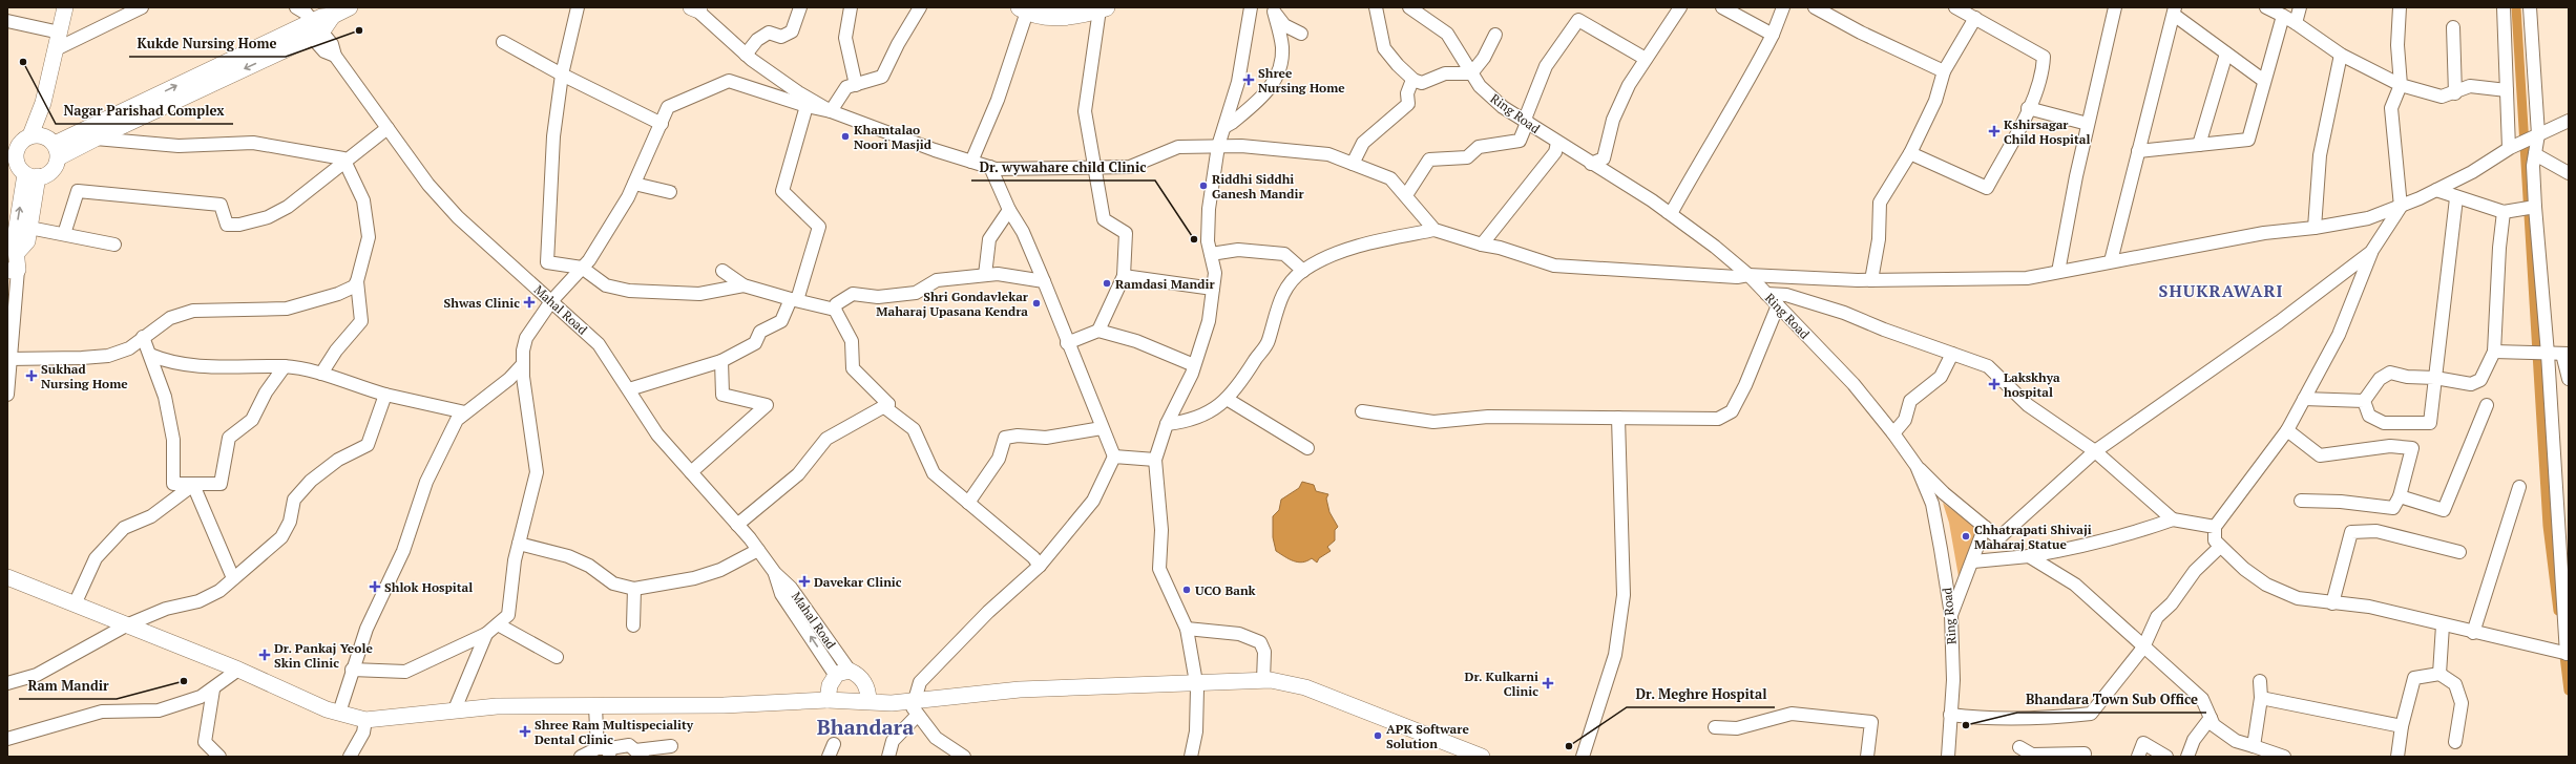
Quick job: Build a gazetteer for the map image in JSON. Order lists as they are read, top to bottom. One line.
{"streets":{"street":["Ring Road","Mahal Road"]},"districts":["SHUKRAWARI","Bhandara"],"places":{"other":["Kukde Nursing Home","Nagar Parishad Complex","Khamtalao Noori Masjid","Riddhi Siddhi Ganesh Mandir","Dr. wywahare child Clinic","Ramdasi Mandir","Shri Gondavlekar Maharaj Upasana Kendra","Chhatrapati Shivaji Maharaj Statue","UCO Bank","Ram Mandir","Bhandara Town Sub Office","APK Software Solution","Dr. Meghre Hospital"],"health":["Shree Nursing Home","Kshirsagar Child Hospital","Shwas Clinic","Sukhad Nursing Home","Lakskhya hospital","Davekar Clinic","Shlok Hospital","Dr. Pankaj Yeole Skin Clinic","Dr. Kulkarni Clinic","Shree Ram Multispeciality Dental Clinic"]}}
